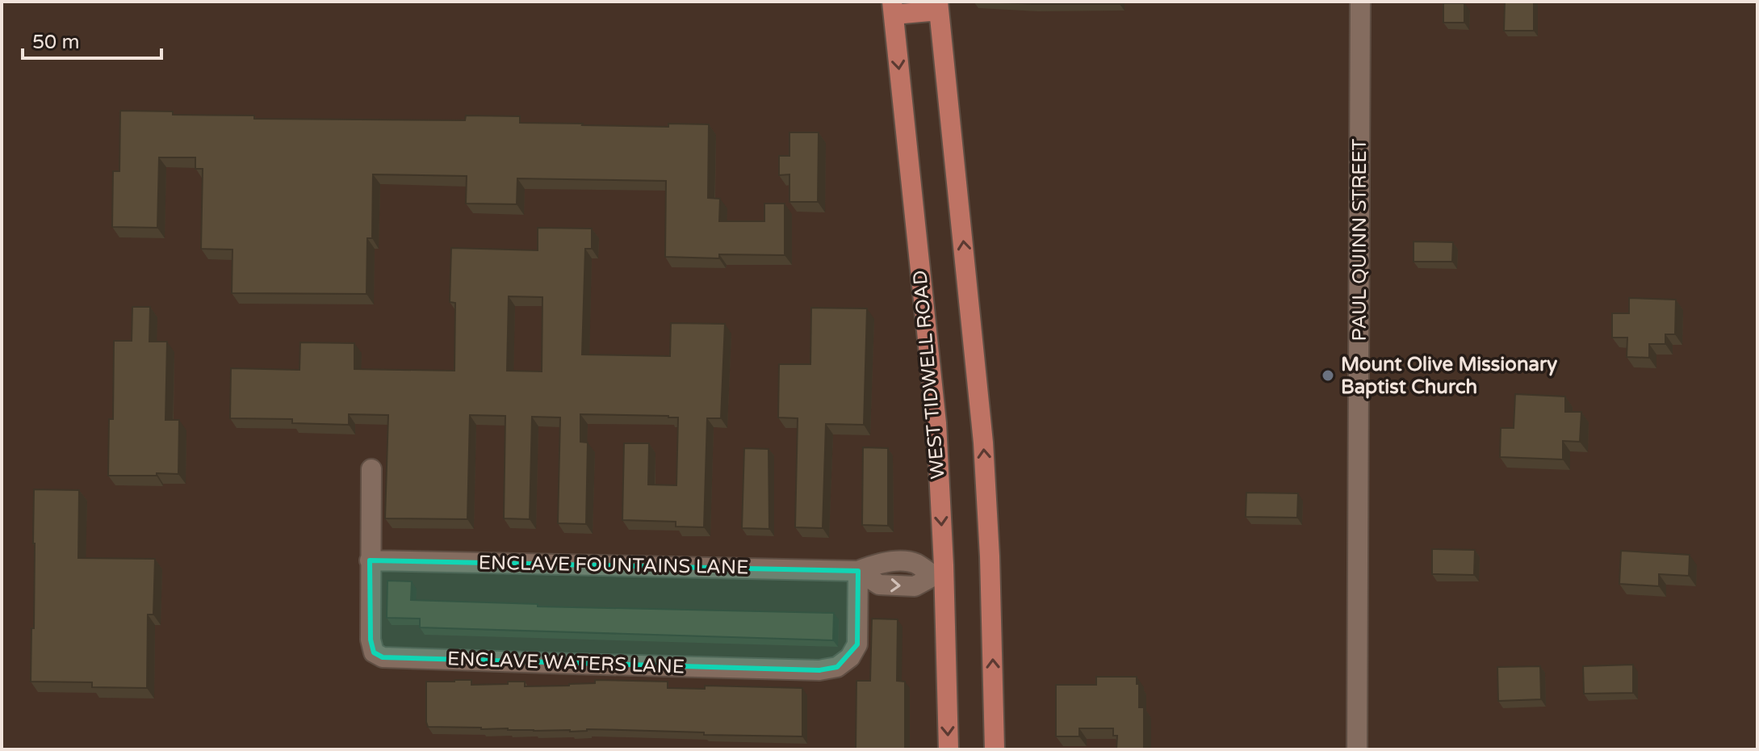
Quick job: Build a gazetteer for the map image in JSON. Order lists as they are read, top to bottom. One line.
{"streets":{"main road":["WEST TIDWELL ROAD"],"street":["PAUL QUINN STREET","ENCLAVE FOUNTAINS LANE","ENCLAVE WATERS LANE"]},"crossings":[["WEST TIDWELL ROAD","ENCLAVE FOUNTAINS LANE"],["ENCLAVE FOUNTAINS LANE","ENCLAVE WATERS LANE"]],"places":["Mount Olive Missionary Baptist Church"],"scale_bar":"50 m"}
